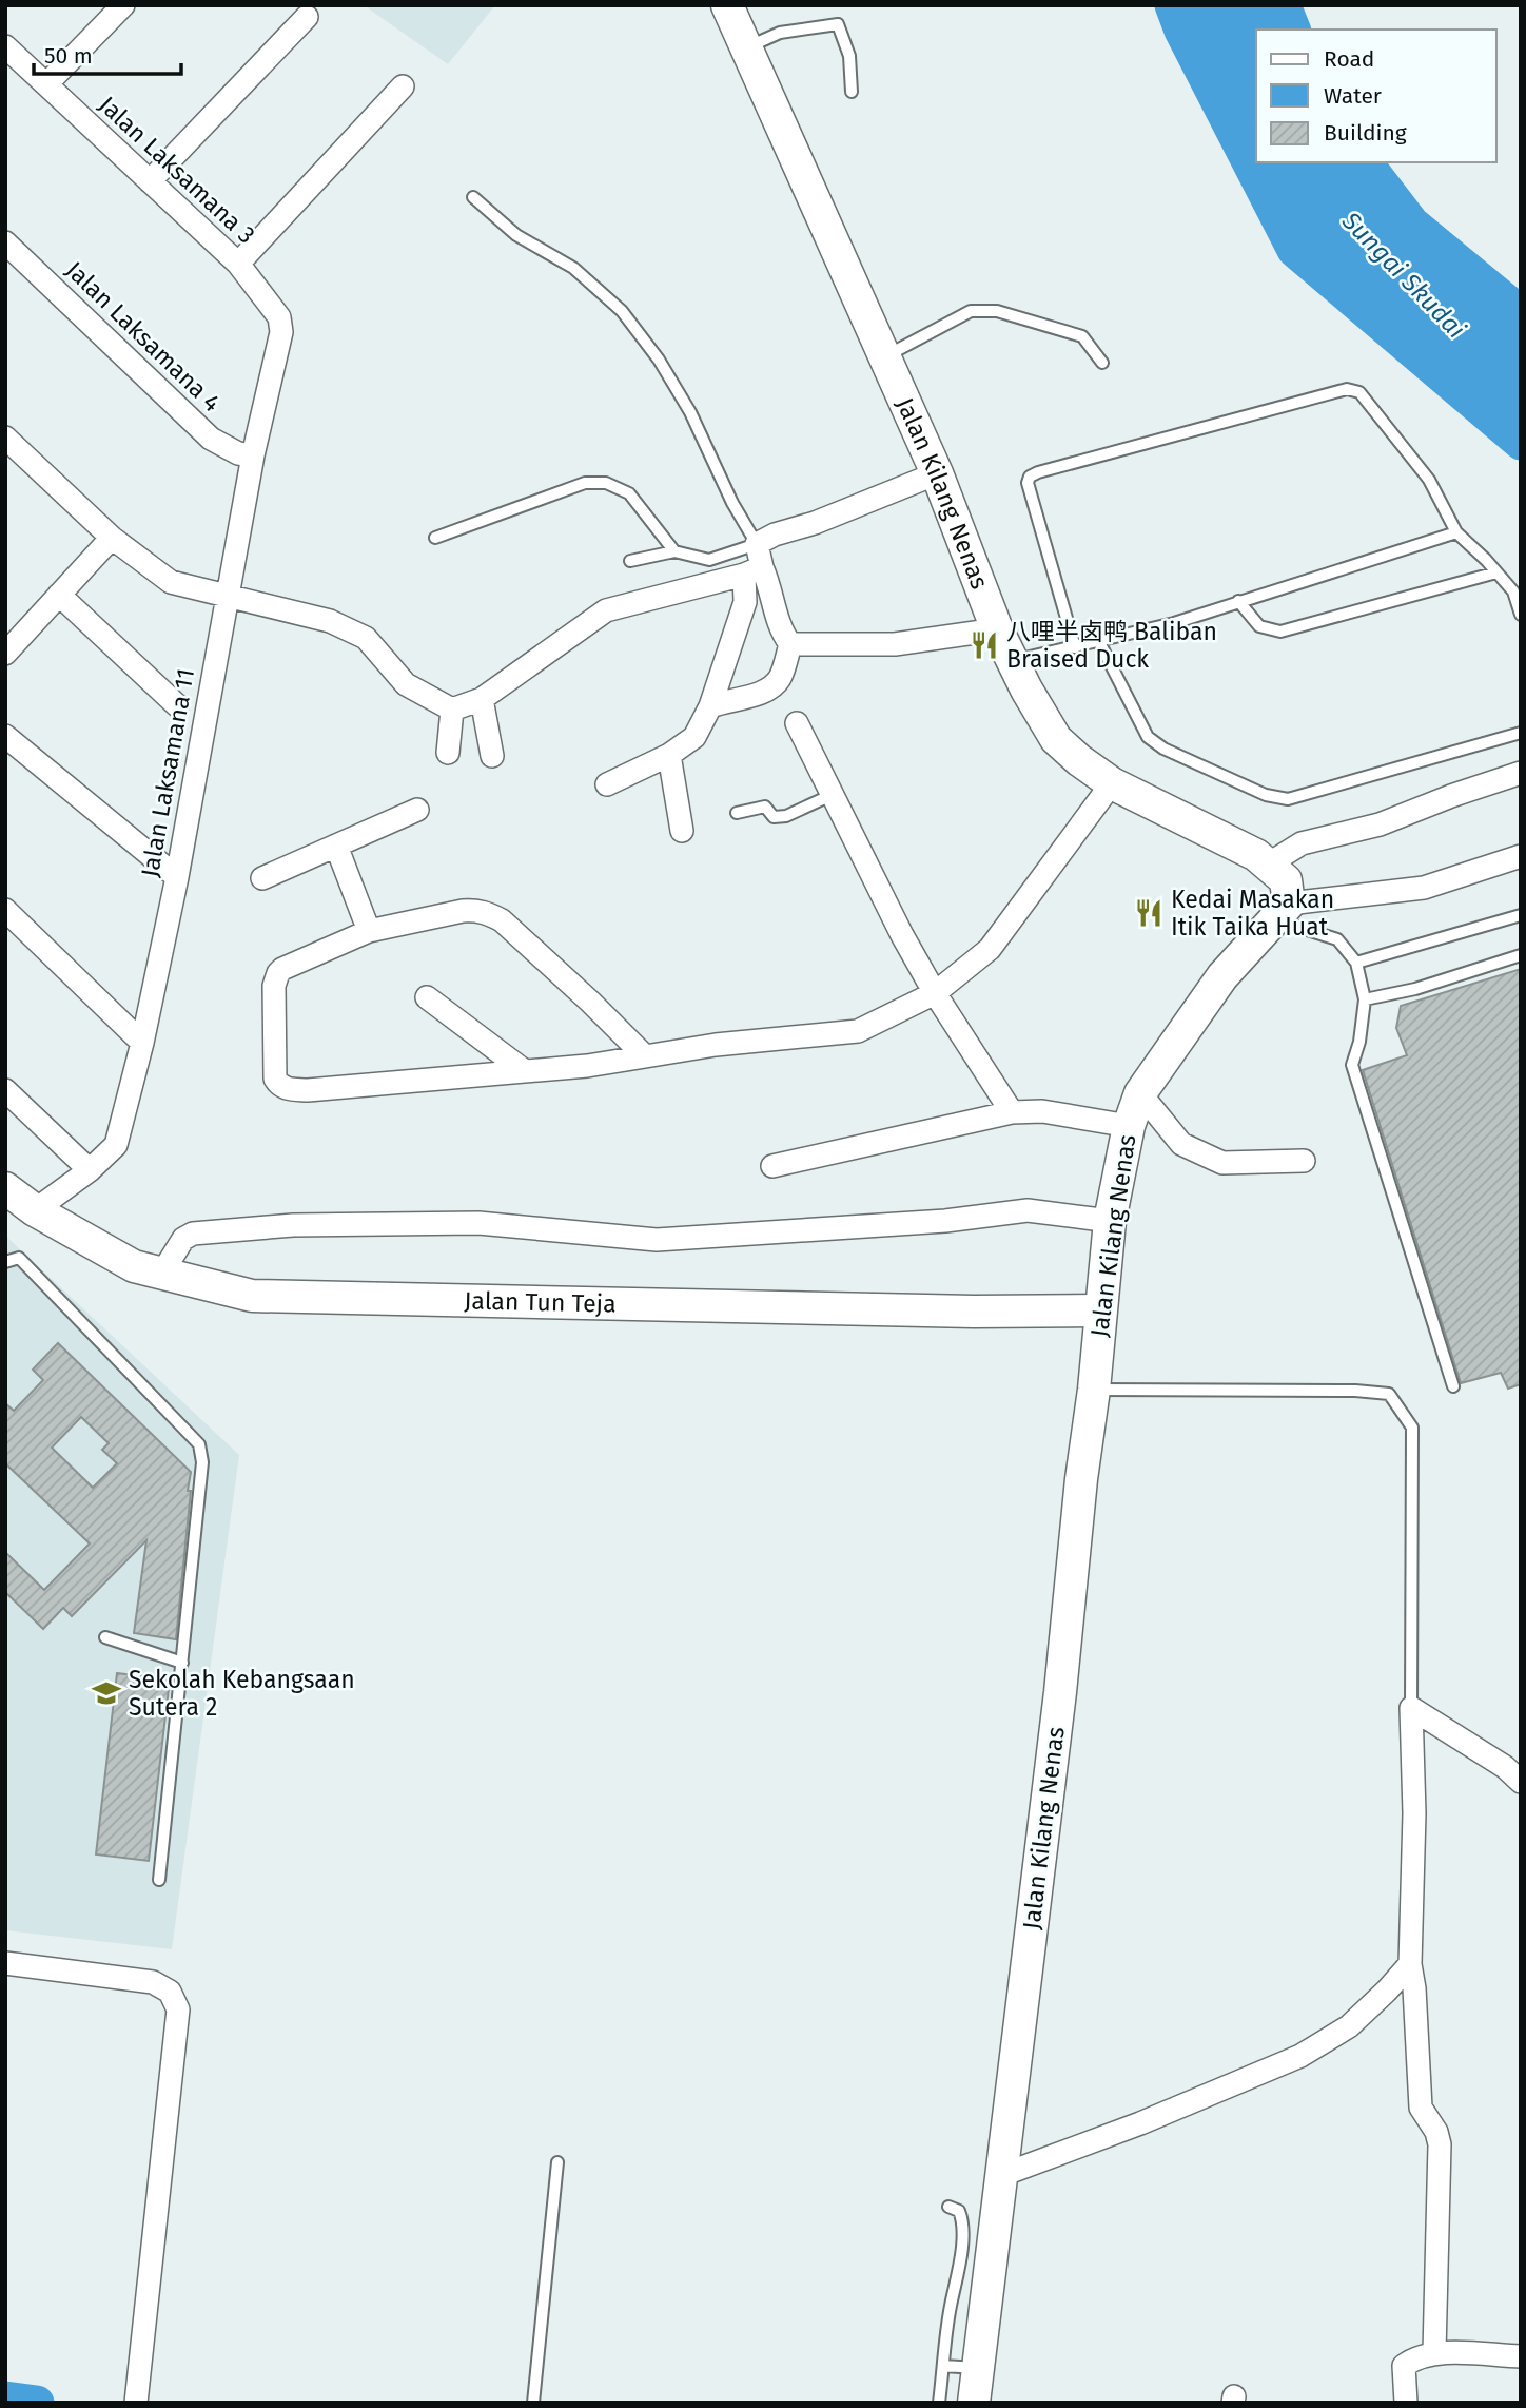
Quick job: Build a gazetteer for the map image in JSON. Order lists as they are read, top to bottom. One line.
{"streets":{"street":["Jalan Laksamana 3","Jalan Laksamana 4","Jalan Kilang Nenas","Jalan Laksamana 11","Jalan Tun Teja"]},"crossings":[["Jalan Laksamana 3","Jalan Laksamana 11"],["Jalan Laksamana 4","Jalan Laksamana 11"],["Jalan Kilang Nenas","Jalan Tun Teja"],["Jalan Laksamana 11","Jalan Tun Teja"]],"water":["Sungai Skudai"],"places":{"restaurant":["八哩半卤鸭 Baliban Braised Duck","Kedai Masakan Itik Taika Huat"],"school or university":["Sekolah Kebangsaan Sutera 2"]},"legend":["Road","Water","Building"],"scale_bar":"50 m"}
